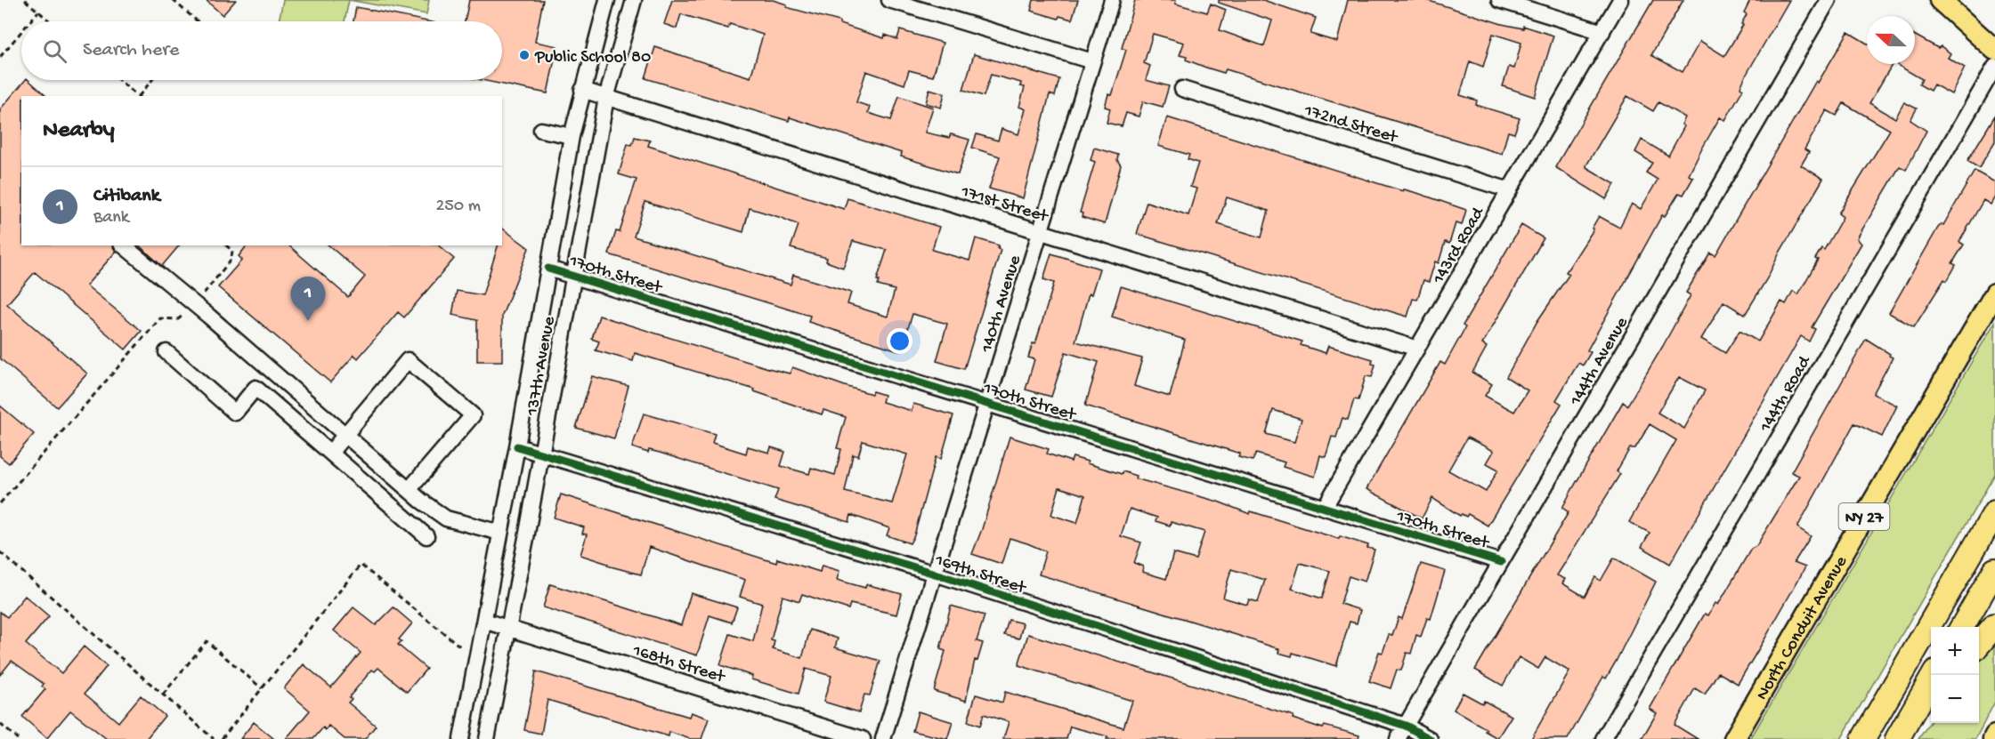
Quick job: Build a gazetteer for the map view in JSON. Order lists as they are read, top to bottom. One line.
{"streets":{"main road":["NY 27","North Conduit Avenue"],"street":["172nd Street","171st Street","143rd Road","170th Street","140th Avenue","144th Avenue","137th Avenue","144th Road","169th Street","168th Street"]},"crossings":[["172nd Street","143rd Road"],["171st Street","143rd Road"],["171st Street","140th Avenue"],["171st Street","137th Avenue"],["143rd Road","170th Street"],["170th Street","140th Avenue"],["170th Street","144th Avenue"],["170th Street","137th Avenue"],["140th Avenue","169th Street"],["144th Avenue","169th Street"],["137th Avenue","169th Street"],["137th Avenue","168th Street"]],"places":["Public School 80"],"north":"left","page":{"search":"Search here","heading":"Nearby","list":[{"mark":"1","name":"Citibank","note":"Bank","value":"250 m"}],"pins":"1","map_buttons":["+","−"]}}
